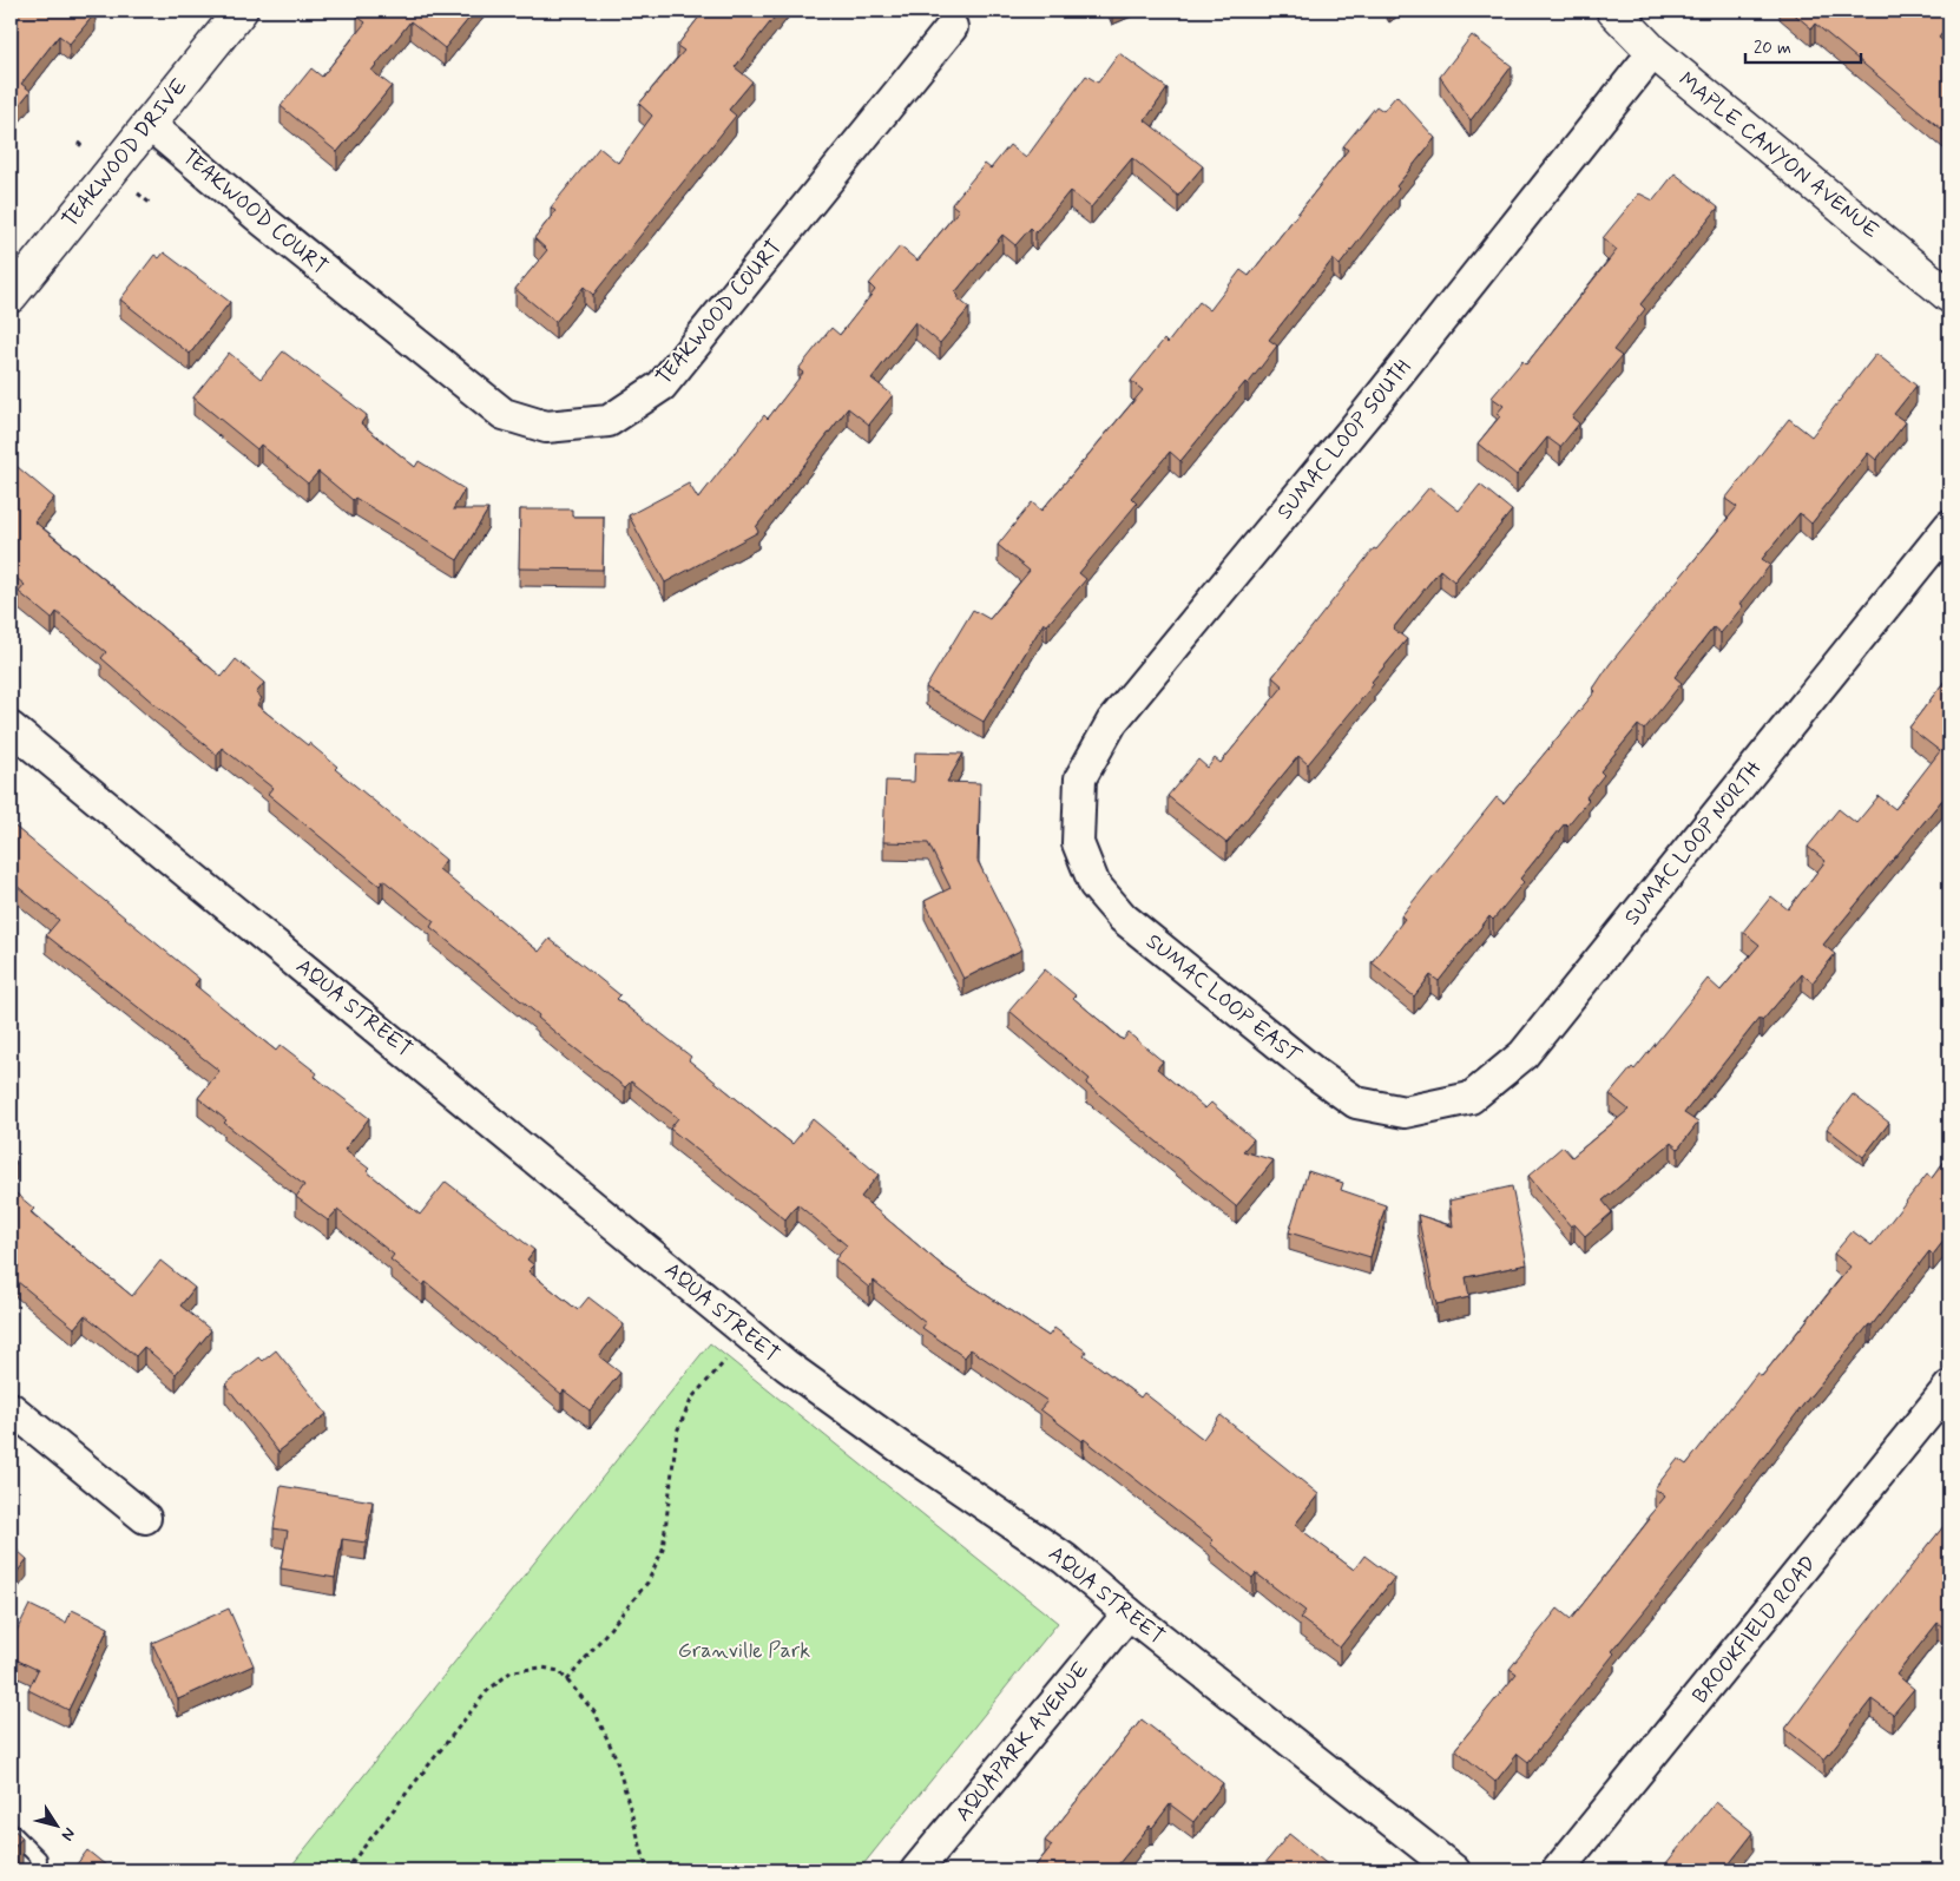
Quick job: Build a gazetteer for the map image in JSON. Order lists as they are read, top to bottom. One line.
{"streets":{"street":["TEAKWOOD DRIVE","MAPLE CANYON AVENUE","TEAKWOOD COURT","SUMAC LOOP SOUTH","SUMAC LOOP NORTH","SUMAC LOOP EAST","AQUA STREET","BROOKFIELD ROAD","AQUAPARK AVENUE"]},"crossings":[["TEAKWOOD DRIVE","TEAKWOOD COURT"],["MAPLE CANYON AVENUE","SUMAC LOOP SOUTH"],["SUMAC LOOP SOUTH","SUMAC LOOP EAST"],["SUMAC LOOP NORTH","SUMAC LOOP EAST"],["AQUA STREET","AQUAPARK AVENUE"]],"parks":["Granville Park"],"scale_bar":"20 m","north":"bottom right"}
